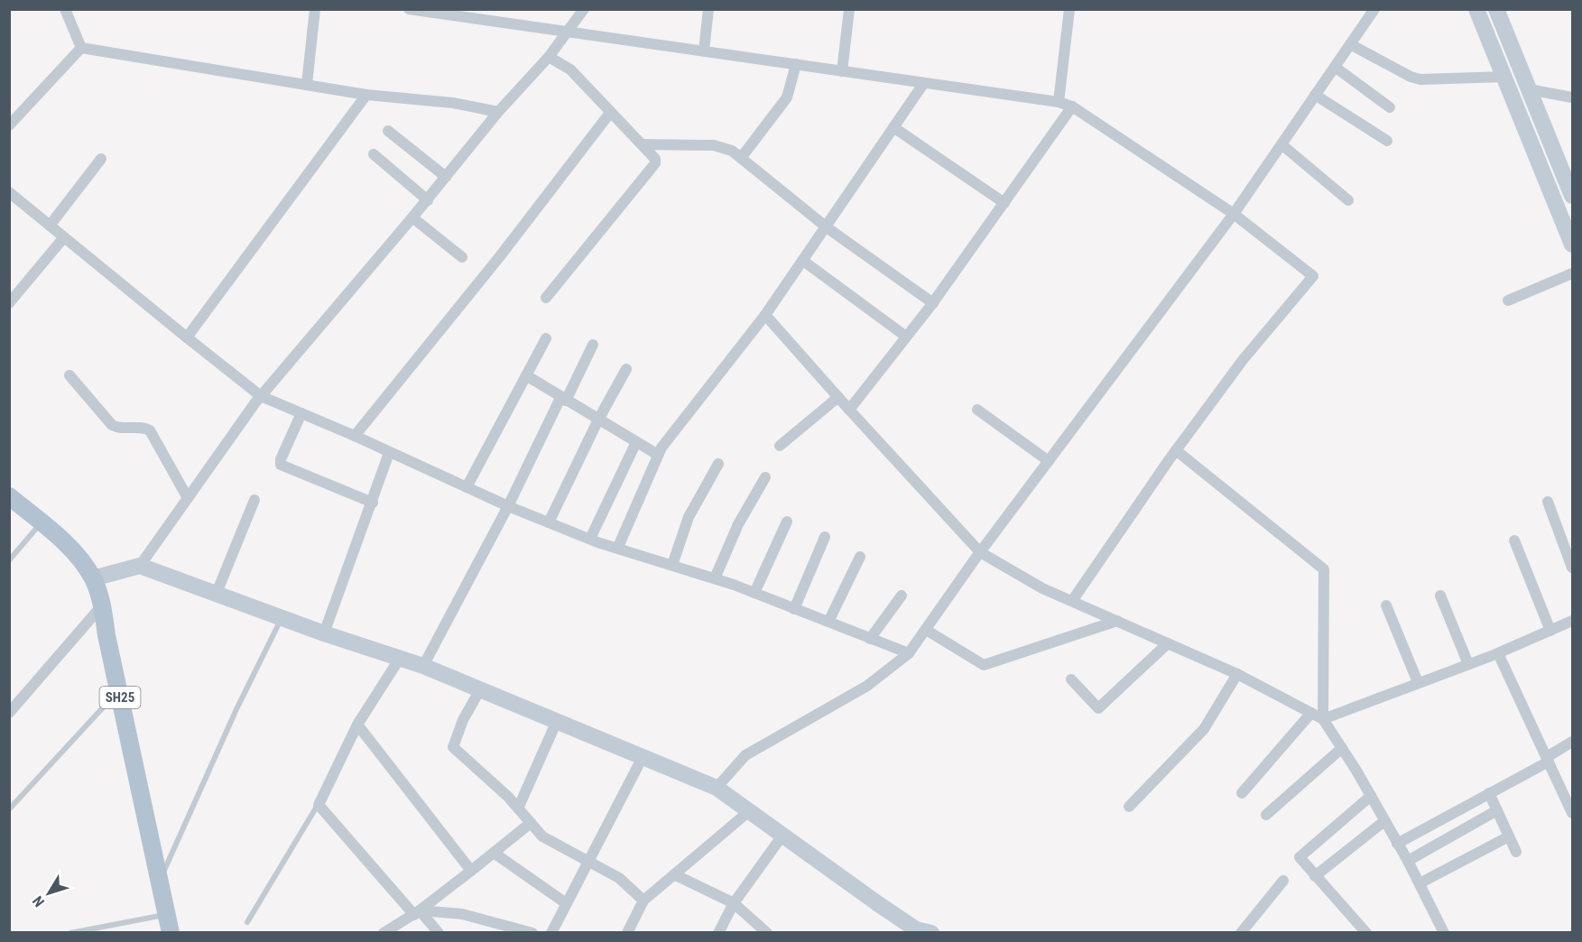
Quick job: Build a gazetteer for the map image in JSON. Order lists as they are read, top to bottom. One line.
{"streets":{"main road":["SH25"]},"north":"bottom left"}
